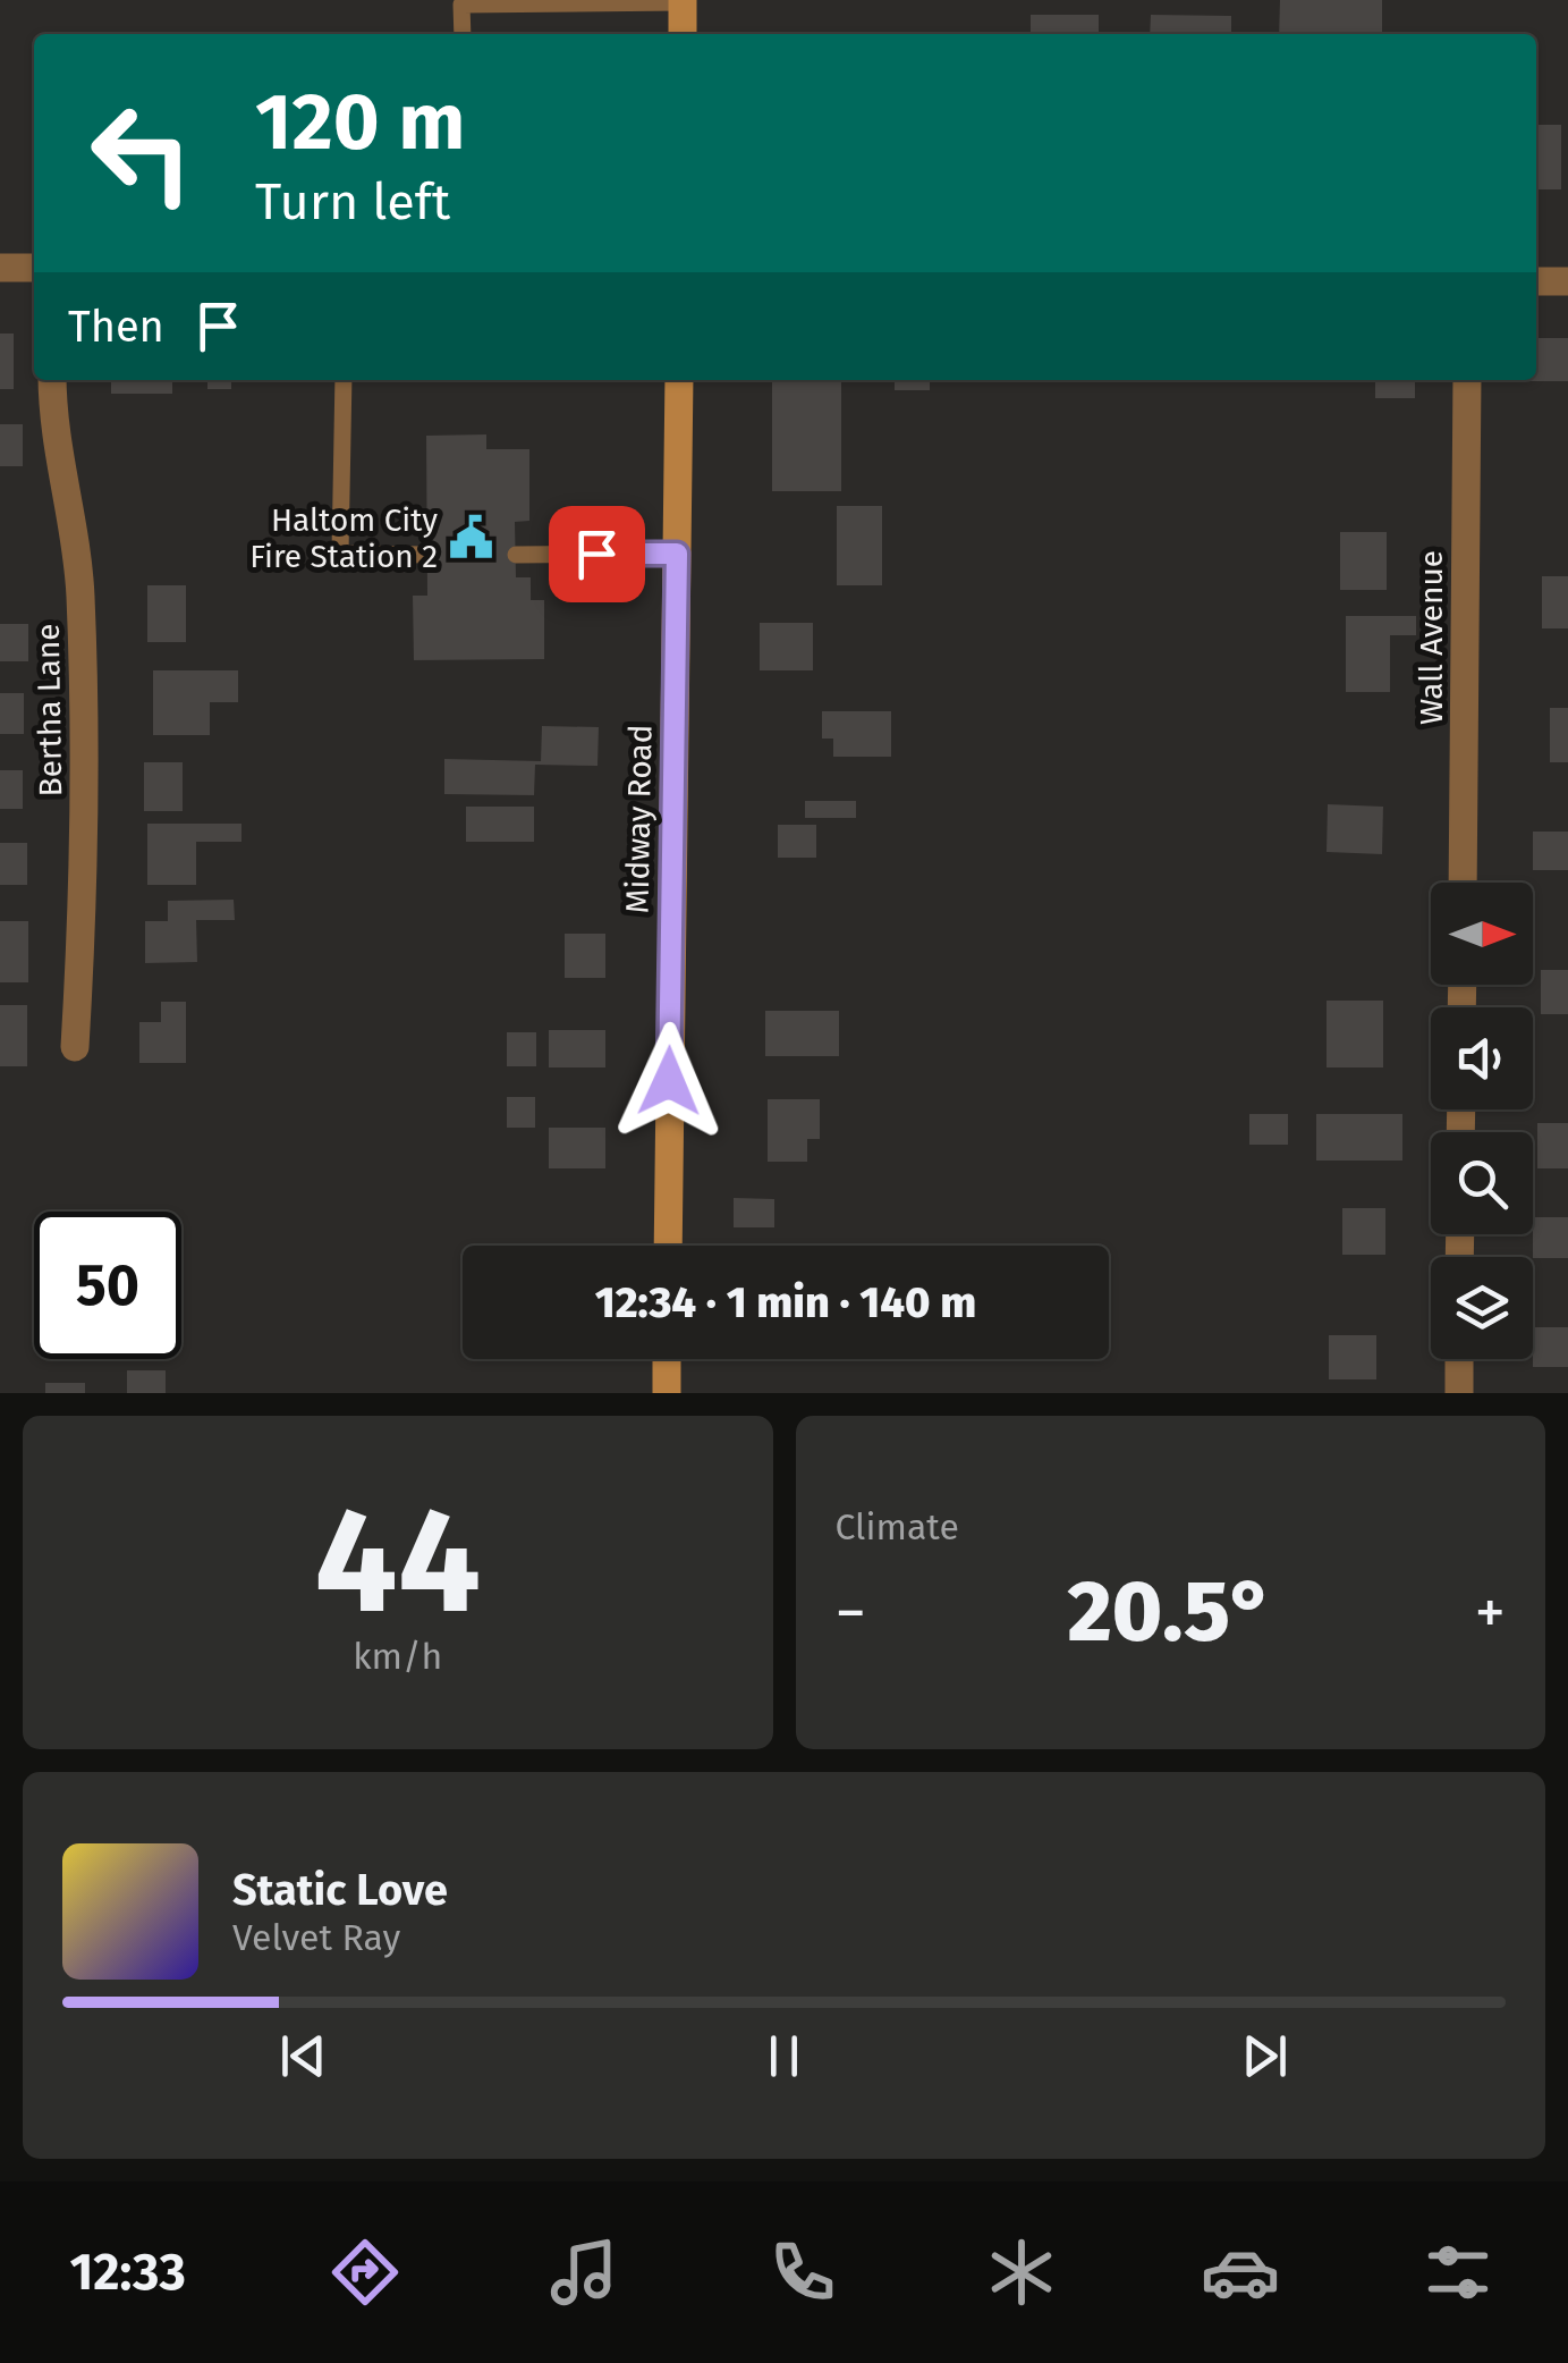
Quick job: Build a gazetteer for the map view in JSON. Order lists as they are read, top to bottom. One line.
{"streets":{"main road":["Midway Road"],"street":["Wall Avenue","Bertha Lane"]},"places":{"public building":["Haltom City Fire Station 2"]},"north":"right","page":{"turn":["120 m","Turn left"],"then":"Then","limit":"50","trip":"12:34 · 1 min · 140 m","tile":[["44","km/h"],"Climate"],"heat":["−","20.5°","+"],"song":["Static Love","Velvet Ray"],"tabs":"12:33"}}
